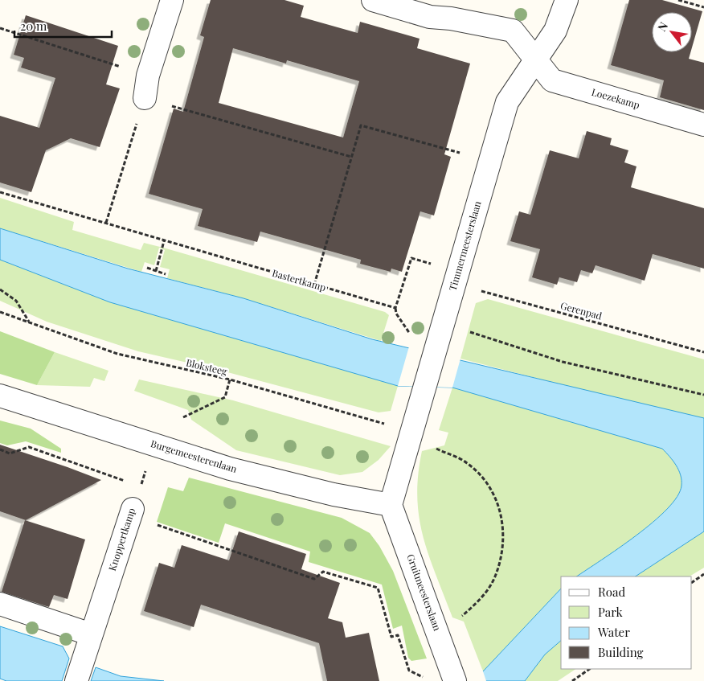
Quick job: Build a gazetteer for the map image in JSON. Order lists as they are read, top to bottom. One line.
{"streets":{"street":["Loezekamp","Timmermeesterslaan","Burgemeesterenlaan","Knoppertkamp","Gruitmeesterslaan"],"path":["Bastertkamp","Gerenpad","Bloksteeg"]},"crossings":[["Loezekamp","Timmermeesterslaan"],["Timmermeesterslaan","Gerenpad"],["Timmermeesterslaan","Bloksteeg"],["Timmermeesterslaan","Burgemeesterenlaan"],["Timmermeesterslaan","Gruitmeesterslaan"],["Burgemeesterenlaan","Knoppertkamp"],["Burgemeesterenlaan","Gruitmeesterslaan"]],"legend":["Road","Park","Water","Building"],"scale_bar":"20 m","north":"top left"}
